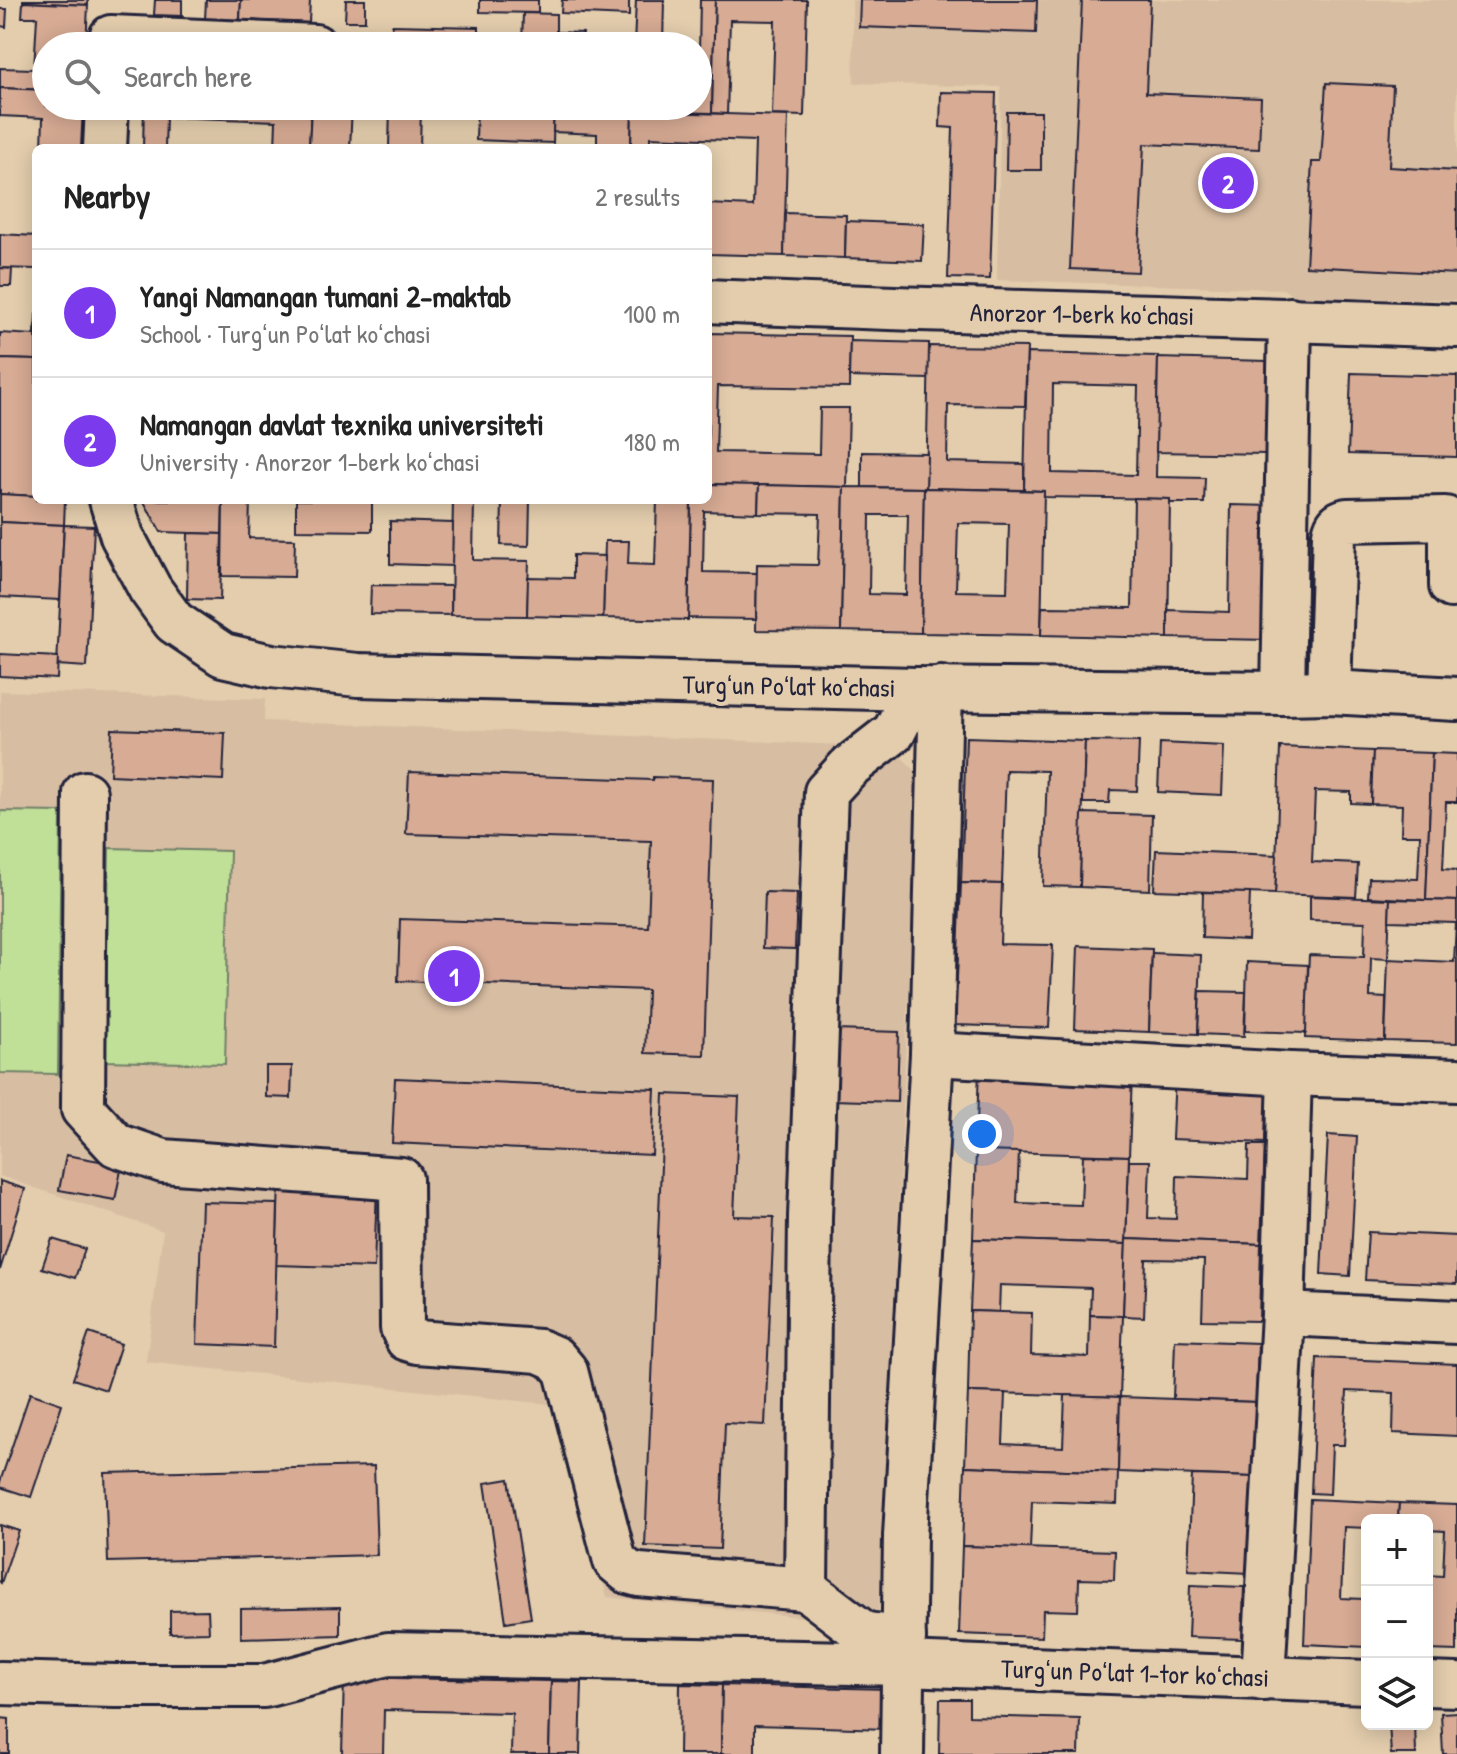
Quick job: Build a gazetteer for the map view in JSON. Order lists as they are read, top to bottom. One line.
{"streets":{"street":["Anorzor 1-berk koʻchasi","Turgʻun Poʻlat koʻchasi","Turgʻun Poʻlat 1-tor koʻchasi"]},"page":{"search":"Search here","heading":["Nearby","2 results"],"pins":["2","1"],"list":[{"mark":"1","name":"Yangi Namangan tumani 2-maktab","note":"School · Turgʻun Poʻlat koʻchasi","value":"100 m"},{"mark":"2","name":"Namangan davlat texnika universiteti","note":"University · Anorzor 1-berk koʻchasi","value":"180 m"}],"map_buttons":["+","−"]}}
